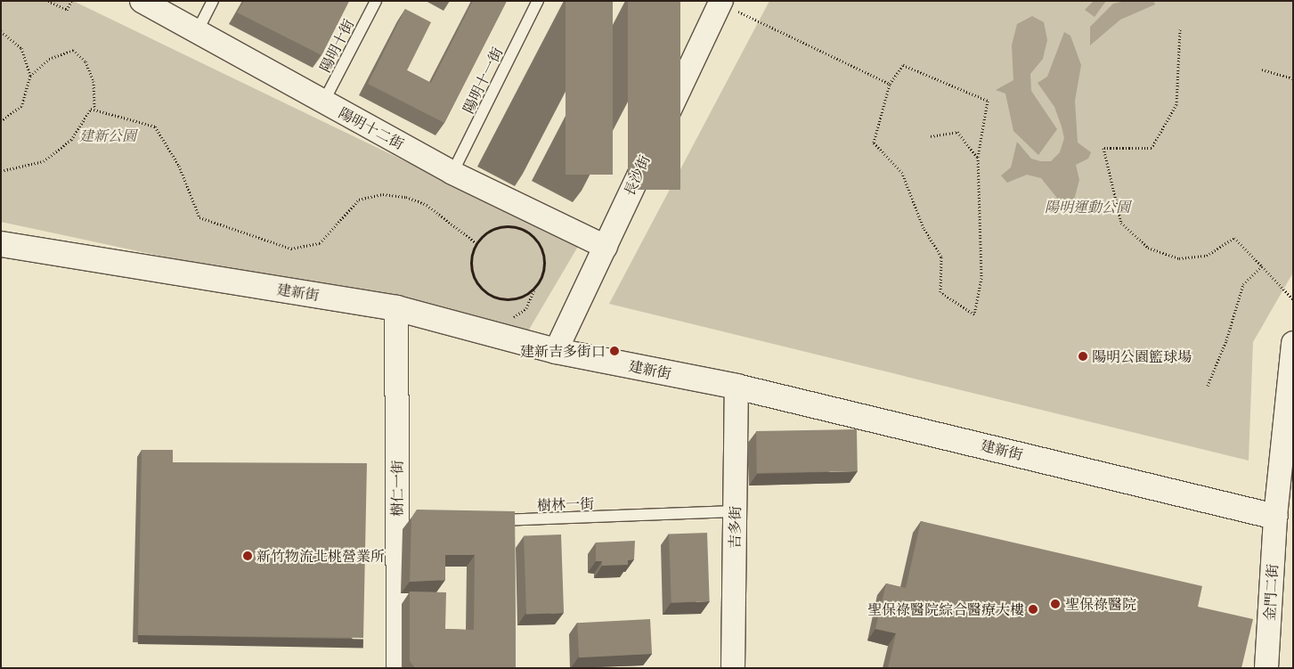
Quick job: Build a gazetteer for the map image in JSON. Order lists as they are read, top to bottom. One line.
{"streets":{"street":["陽明十二街","長沙街","建新街","樹仁一街","吉多街","金門二街"],"lane":["陽明十街","陽明十一街","樹林一街"]},"crossings":[["陽明十街","陽明十二街"],["陽明十一街","陽明十二街"],["陽明十二街","長沙街"],["長沙街","建新街"],["建新街","樹仁一街"],["建新街","吉多街"],["建新街","金門二街"],["樹林一街","吉多街"]],"parks":["建新公園","陽明運動公園"],"places":["建新吉多街口","陽明公園籃球場","新竹物流北桃營業所","聖保祿醫院","聖保祿醫院綜合醫療大樓"]}
